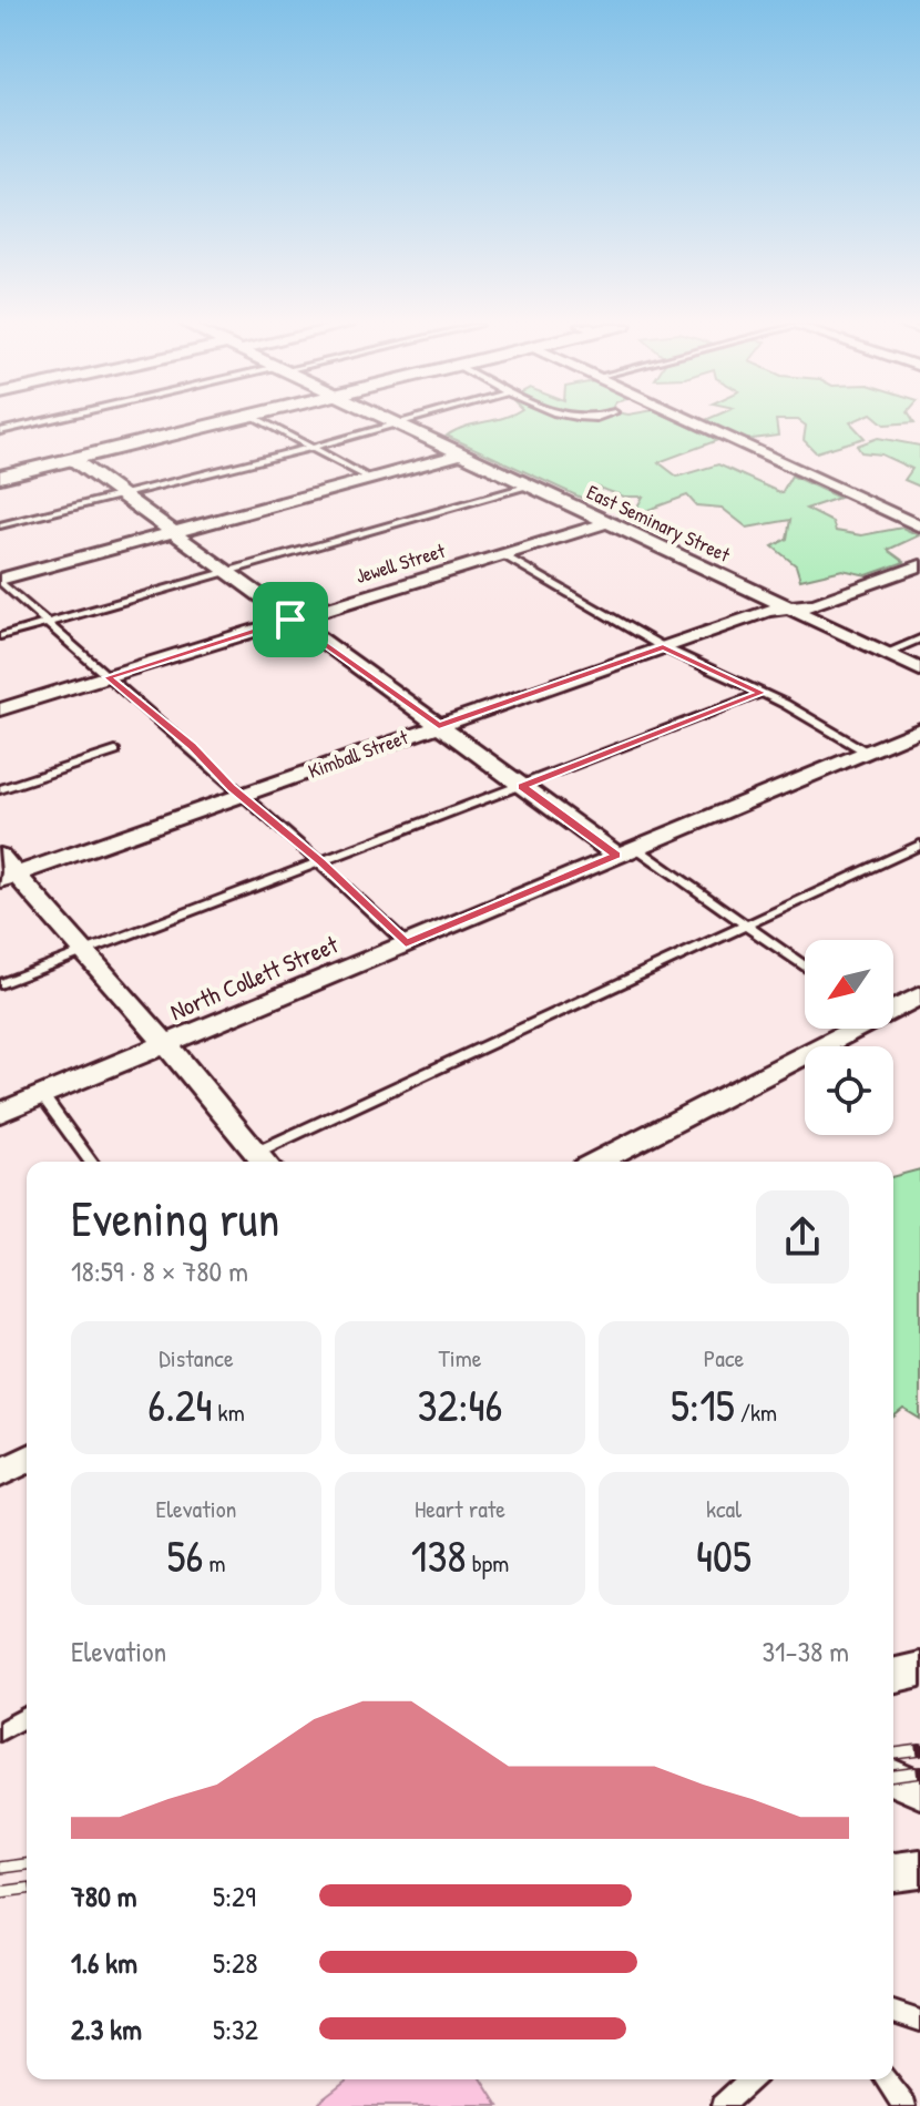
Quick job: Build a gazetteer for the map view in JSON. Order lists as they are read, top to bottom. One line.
{"streets":{"street":["East Seminary Street","Jewell Street","Kimball Street","North Collett Street"]},"crossings":[["East Seminary Street","Jewell Street"],["East Seminary Street","Kimball Street"]],"north":"bottom left","page":{"heading":["Evening run","18:59 · 8 × 780 m"],"stats":[["Distance","6.24 km"],["Time","32:46"],["Pace","5:15 /km"],["Elevation","56 m"],["Heart rate","138 bpm"],["kcal","405"]],"chart":["Elevation","31–38 m"],"list":[{"name":"780 m","note":"5:29"},{"name":"1.6 km","note":"5:28"},{"name":"2.3 km","note":"5:32"}]}}
